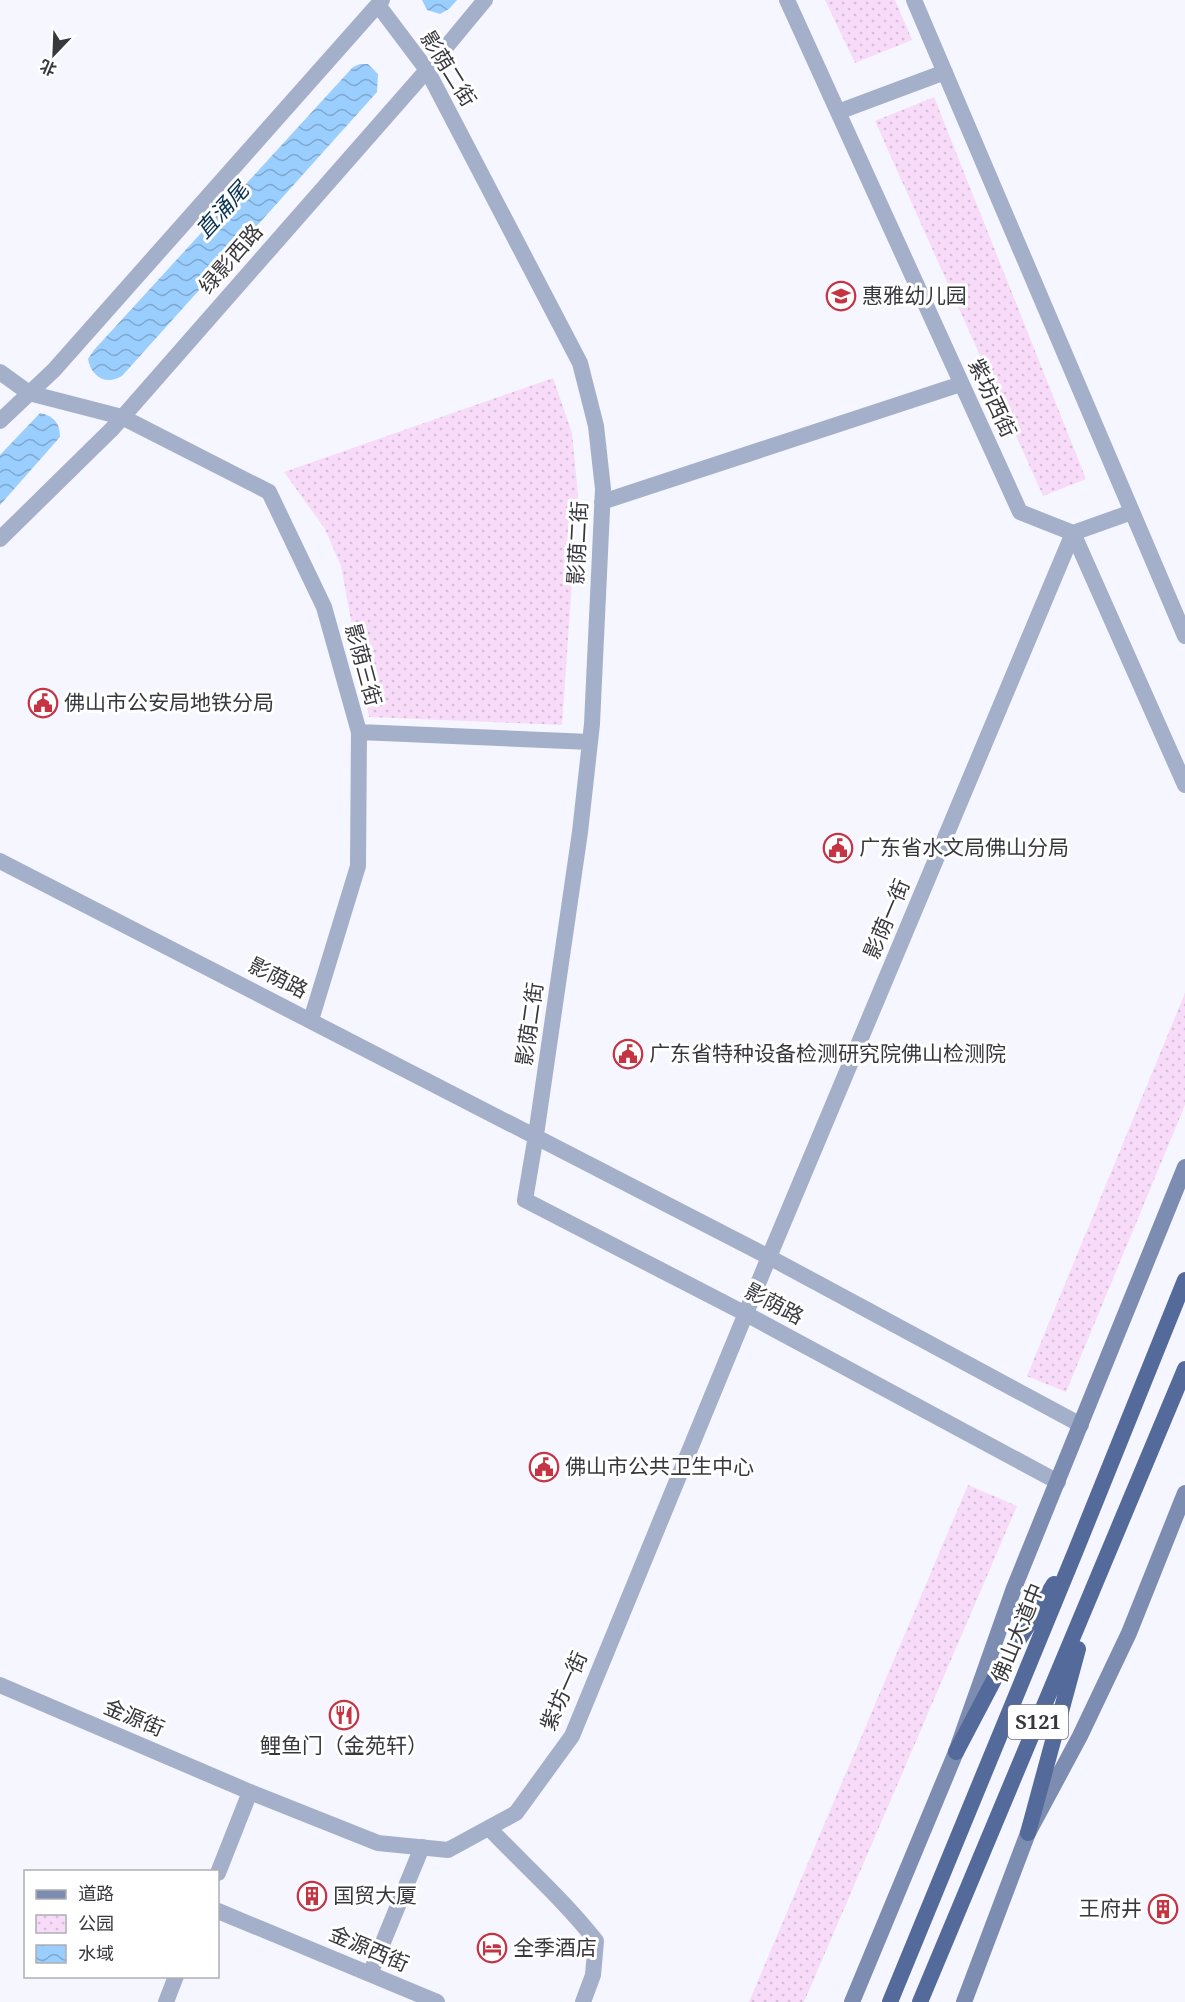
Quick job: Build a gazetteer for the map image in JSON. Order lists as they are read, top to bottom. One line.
{"streets":{"highway":["佛山大道中","S121"],"street":["影荫二街","绿影西路","紫坊西街","影荫三街","影荫一街","影荫路","紫坊一街","金源街","金源西街"]},"crossings":[["影荫二街","绿影西路"],["影荫二街","影荫路"],["绿影西路","影荫三街"],["紫坊西街","影荫一街"],["影荫三街","影荫路"],["影荫一街","影荫路"],["影荫一街","紫坊一街"],["影荫路","佛山大道中"],["影荫路","紫坊一街"],["紫坊一街","金源街"]],"water":["直涌尾"],"places":{"school or university":["惠雅幼儿园"],"public building":["佛山市公安局地铁分局","广东省水文局佛山分局","广东省特种设备检测研究院佛山检测院","佛山市公共卫生中心"],"restaurant":["鲤鱼门（金苑轩）"],"building":["国贸大厦","王府井"],"hotel":["全季酒店"]},"legend":["道路","公园","水域"],"north":"bottom left"}
